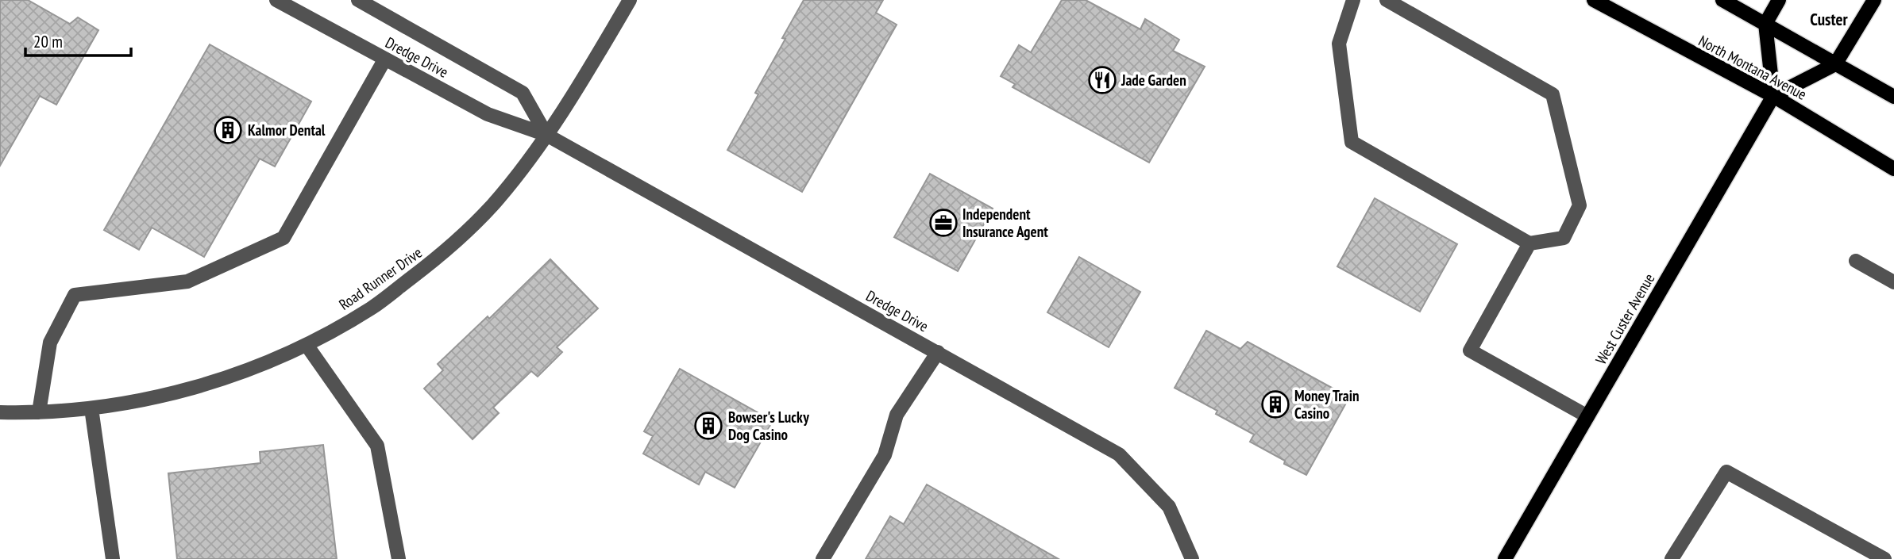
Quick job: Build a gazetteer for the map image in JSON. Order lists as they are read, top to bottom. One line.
{"streets":{"main road":["North Montana Avenue","West Custer Avenue"],"street":["Dredge Drive","Road Runner Drive"]},"crossings":[["Dredge Drive","Road Runner Drive"],["North Montana Avenue","West Custer Avenue"]],"districts":["Custer"],"places":{"restaurant":["Jade Garden"],"building":["Kalmor Dental","Money Train Casino","Bowser's Lucky Dog Casino"],"office":["Independent Insurance Agent"]},"scale_bar":"20 m"}
